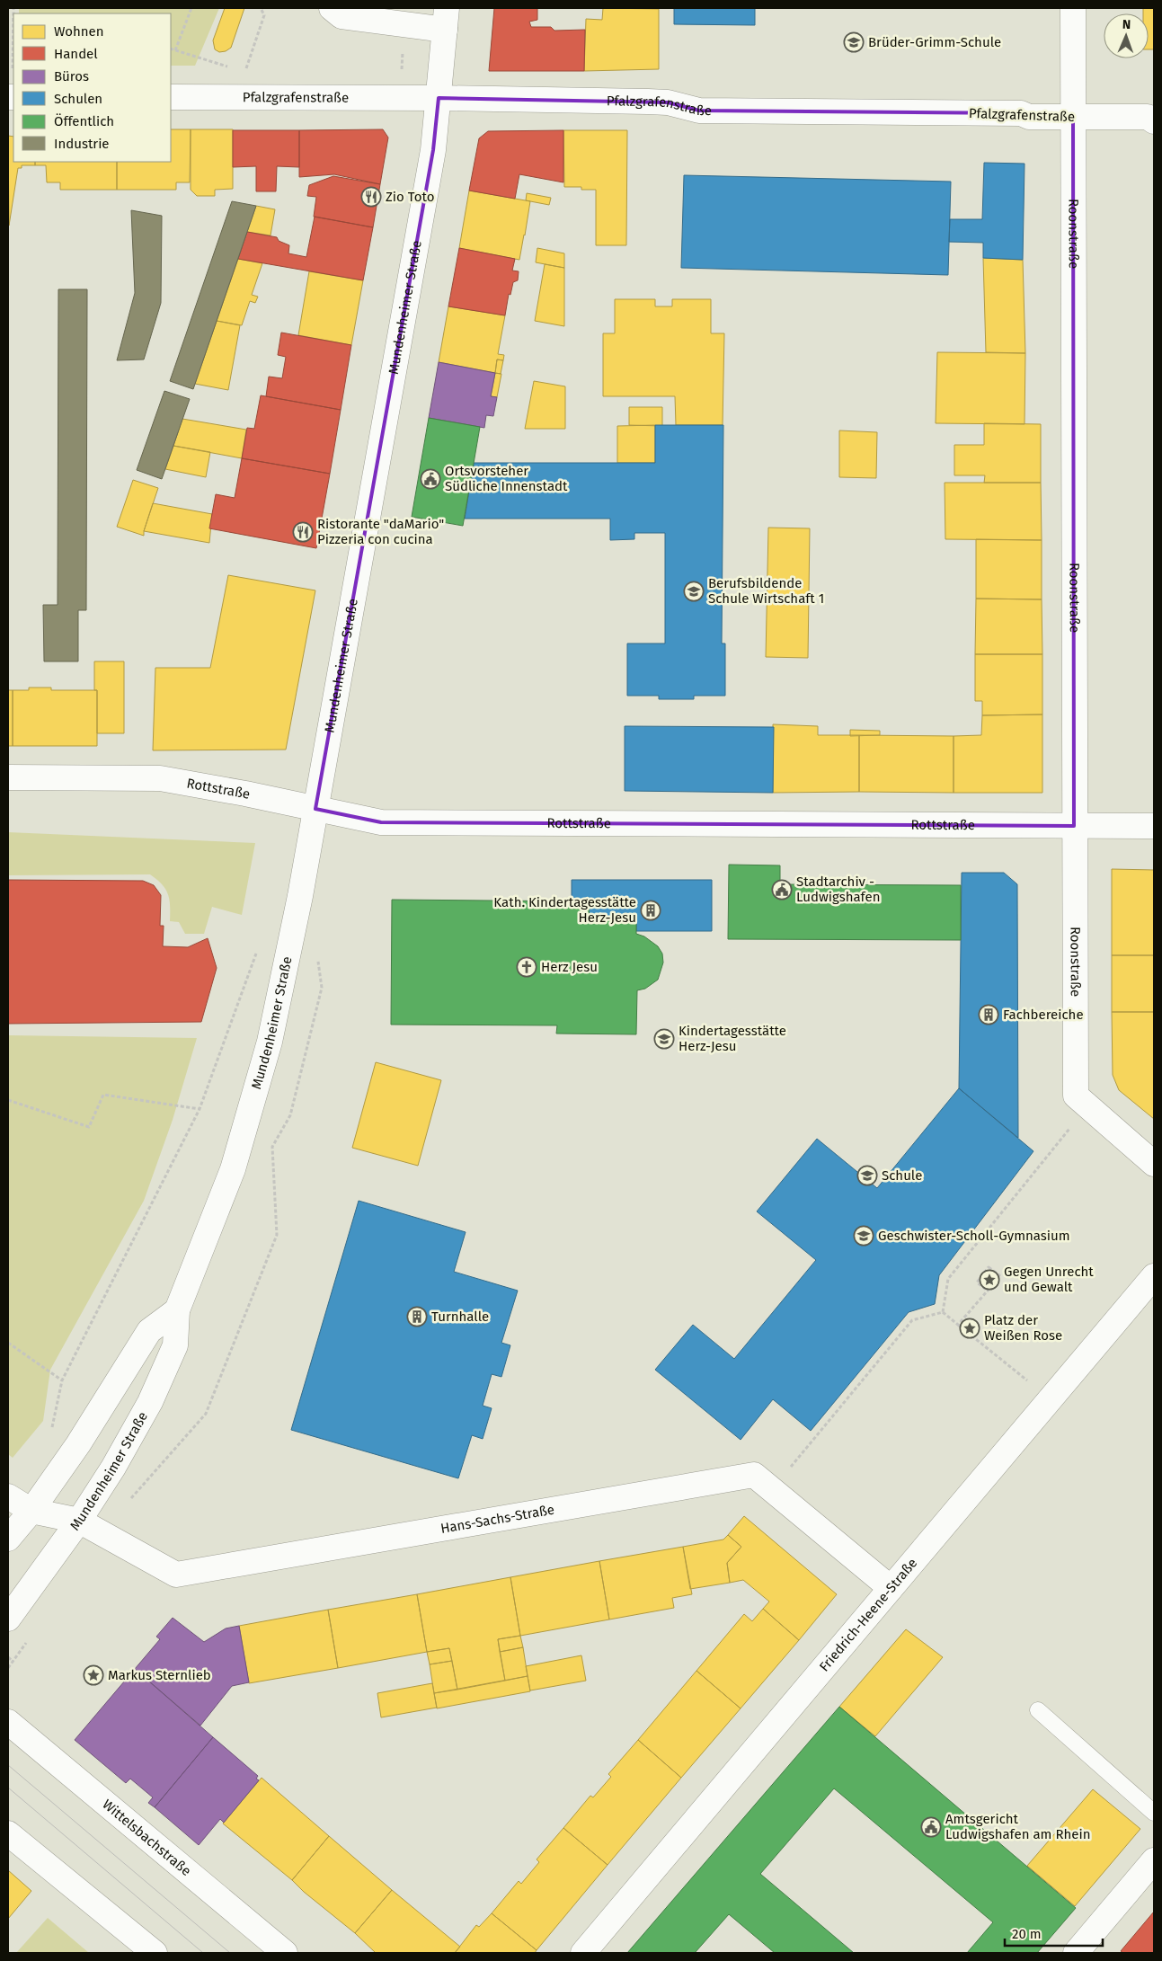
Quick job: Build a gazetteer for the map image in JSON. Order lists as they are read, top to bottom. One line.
{"streets":{"street":["Pfalzgrafenstraße","Roonstraße","Mundenheimer Straße","Rottstraße","Hans-Sachs-Straße","Friedrich-Heene-Straße","Wittelsbachstraße"]},"crossings":[["Pfalzgrafenstraße","Roonstraße"],["Pfalzgrafenstraße","Mundenheimer Straße"],["Roonstraße","Rottstraße"],["Mundenheimer Straße","Rottstraße"],["Mundenheimer Straße","Hans-Sachs-Straße"],["Hans-Sachs-Straße","Friedrich-Heene-Straße"]],"places":{"school or university":["Brüder-Grimm-Schule","Berufsbildende Schule Wirtschaft 1","Kindertagesstätte Herz-Jesu","Schule","Geschwister-Scholl-Gymnasium"],"restaurant":["Zio Toto","Ristorante \"daMario\" Pizzeria con cucina"],"public building":["Ortsvorsteher Südliche Innenstadt","Stadtarchiv - Ludwigshafen","Amtsgericht Ludwigshafen am Rhein"],"building":["Kath. Kindertagesstätte Herz-Jesu","Fachbereiche","Turnhalle"],"church":["Herz Jesu"],"place":["Gegen Unrecht und Gewalt","Platz der Weißen Rose","Markus Sternlieb"]},"legend":["Wohnen","Handel","Büros","Schulen","Öffentlich","Industrie"],"scale_bar":"20 m","north":"top"}
